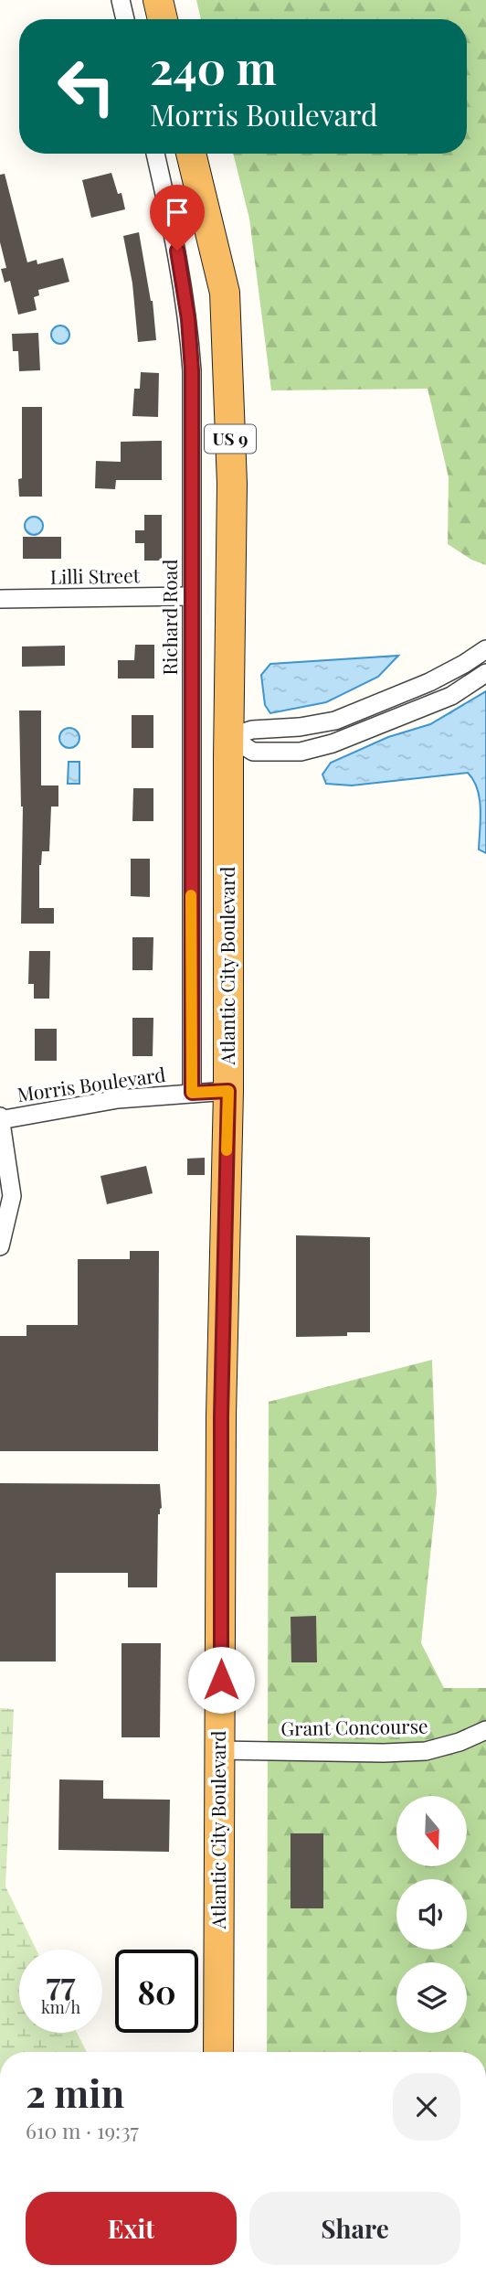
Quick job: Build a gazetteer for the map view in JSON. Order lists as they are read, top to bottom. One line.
{"streets":{"highway":["US 9","Atlantic City Boulevard"],"street":["Lilli Street","Richard Road","Morris Boulevard","Grant Concourse"]},"crossings":[["Lilli Street","Richard Road"],["Richard Road","Morris Boulevard"],["Atlantic City Boulevard","Morris Boulevard"],["Atlantic City Boulevard","Grant Concourse"]],"north":"bottom","page":{"turn":["240 m","Morris Boulevard"],"speed":"77 km/h","limit":"80","heading":["2 min","610 m · 19:37"],"buttons":["Exit","Share"]}}
